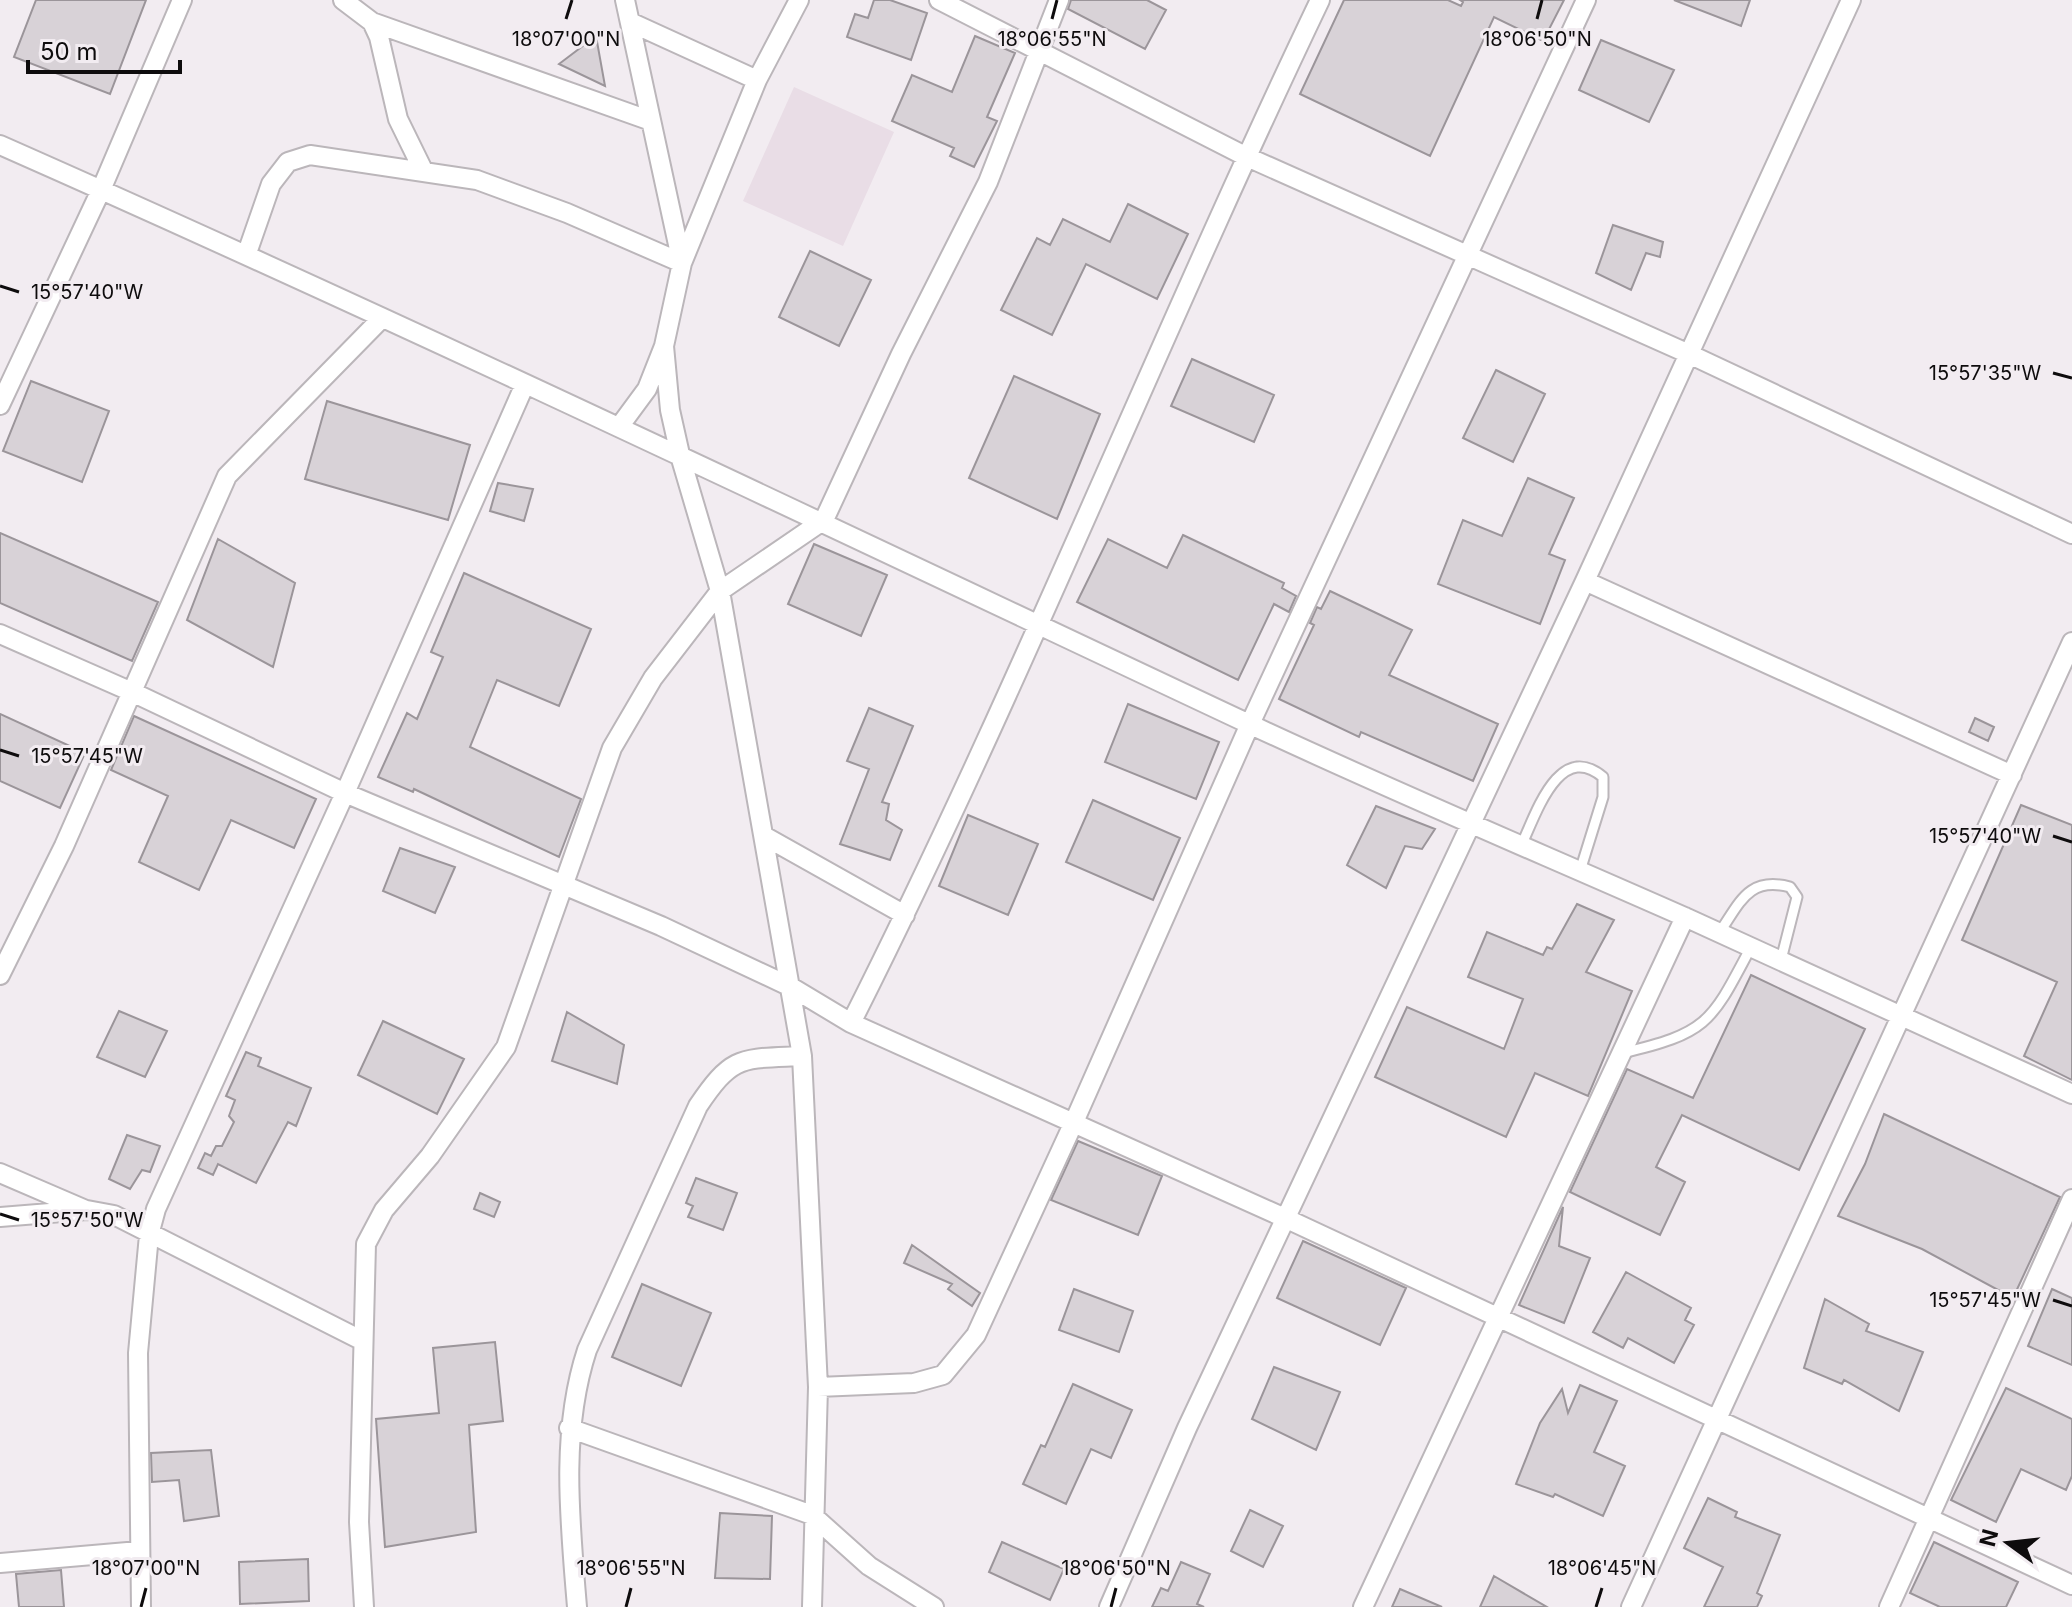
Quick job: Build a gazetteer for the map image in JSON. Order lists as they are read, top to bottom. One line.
{"scale_bar":"50 m","north":"left","coordinates":["18°07'00\"N","18°06'55\"N","18°06'50\"N","15°57'40\"W","15°57'35\"W","15°57'45\"W","15°57'50\"W","18°06'45\"N"]}
